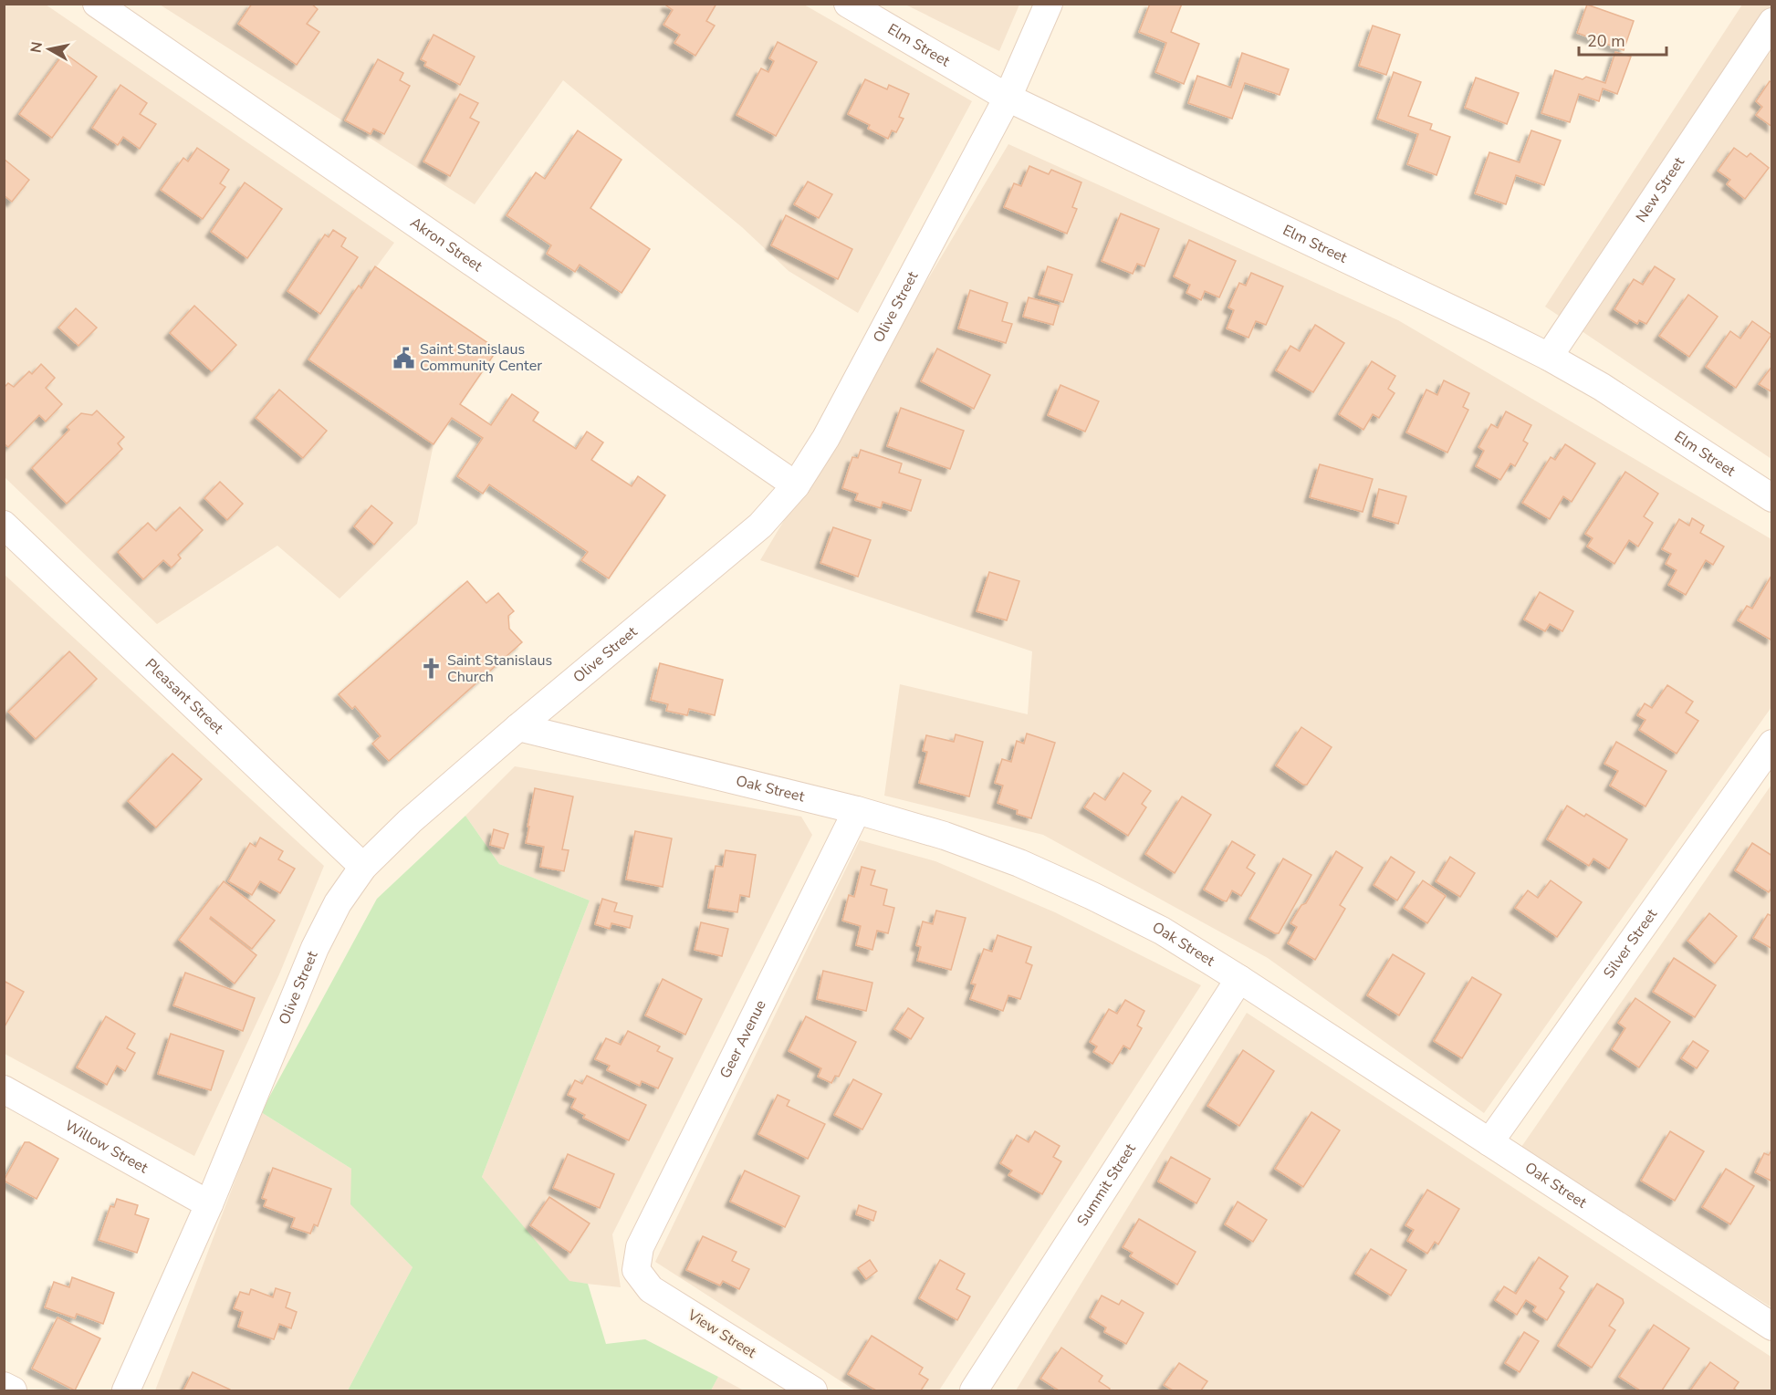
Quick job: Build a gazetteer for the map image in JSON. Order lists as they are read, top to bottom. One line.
{"streets":{"street":["Elm Street","New Street","Akron Street","Olive Street","Pleasant Street","Oak Street","Silver Street","Geer Avenue","Willow Street","Summit Street","View Street"]},"crossings":[["Elm Street","New Street"],["Elm Street","Olive Street"],["Akron Street","Olive Street"],["Olive Street","Pleasant Street"],["Olive Street","Oak Street"],["Olive Street","Willow Street"],["Oak Street","Silver Street"],["Oak Street","Geer Avenue"],["Oak Street","Summit Street"],["Geer Avenue","View Street"]],"places":{"public building":["Saint Stanislaus Community Center"],"church":["Saint Stanislaus Church"]},"scale_bar":"20 m","north":"left"}
